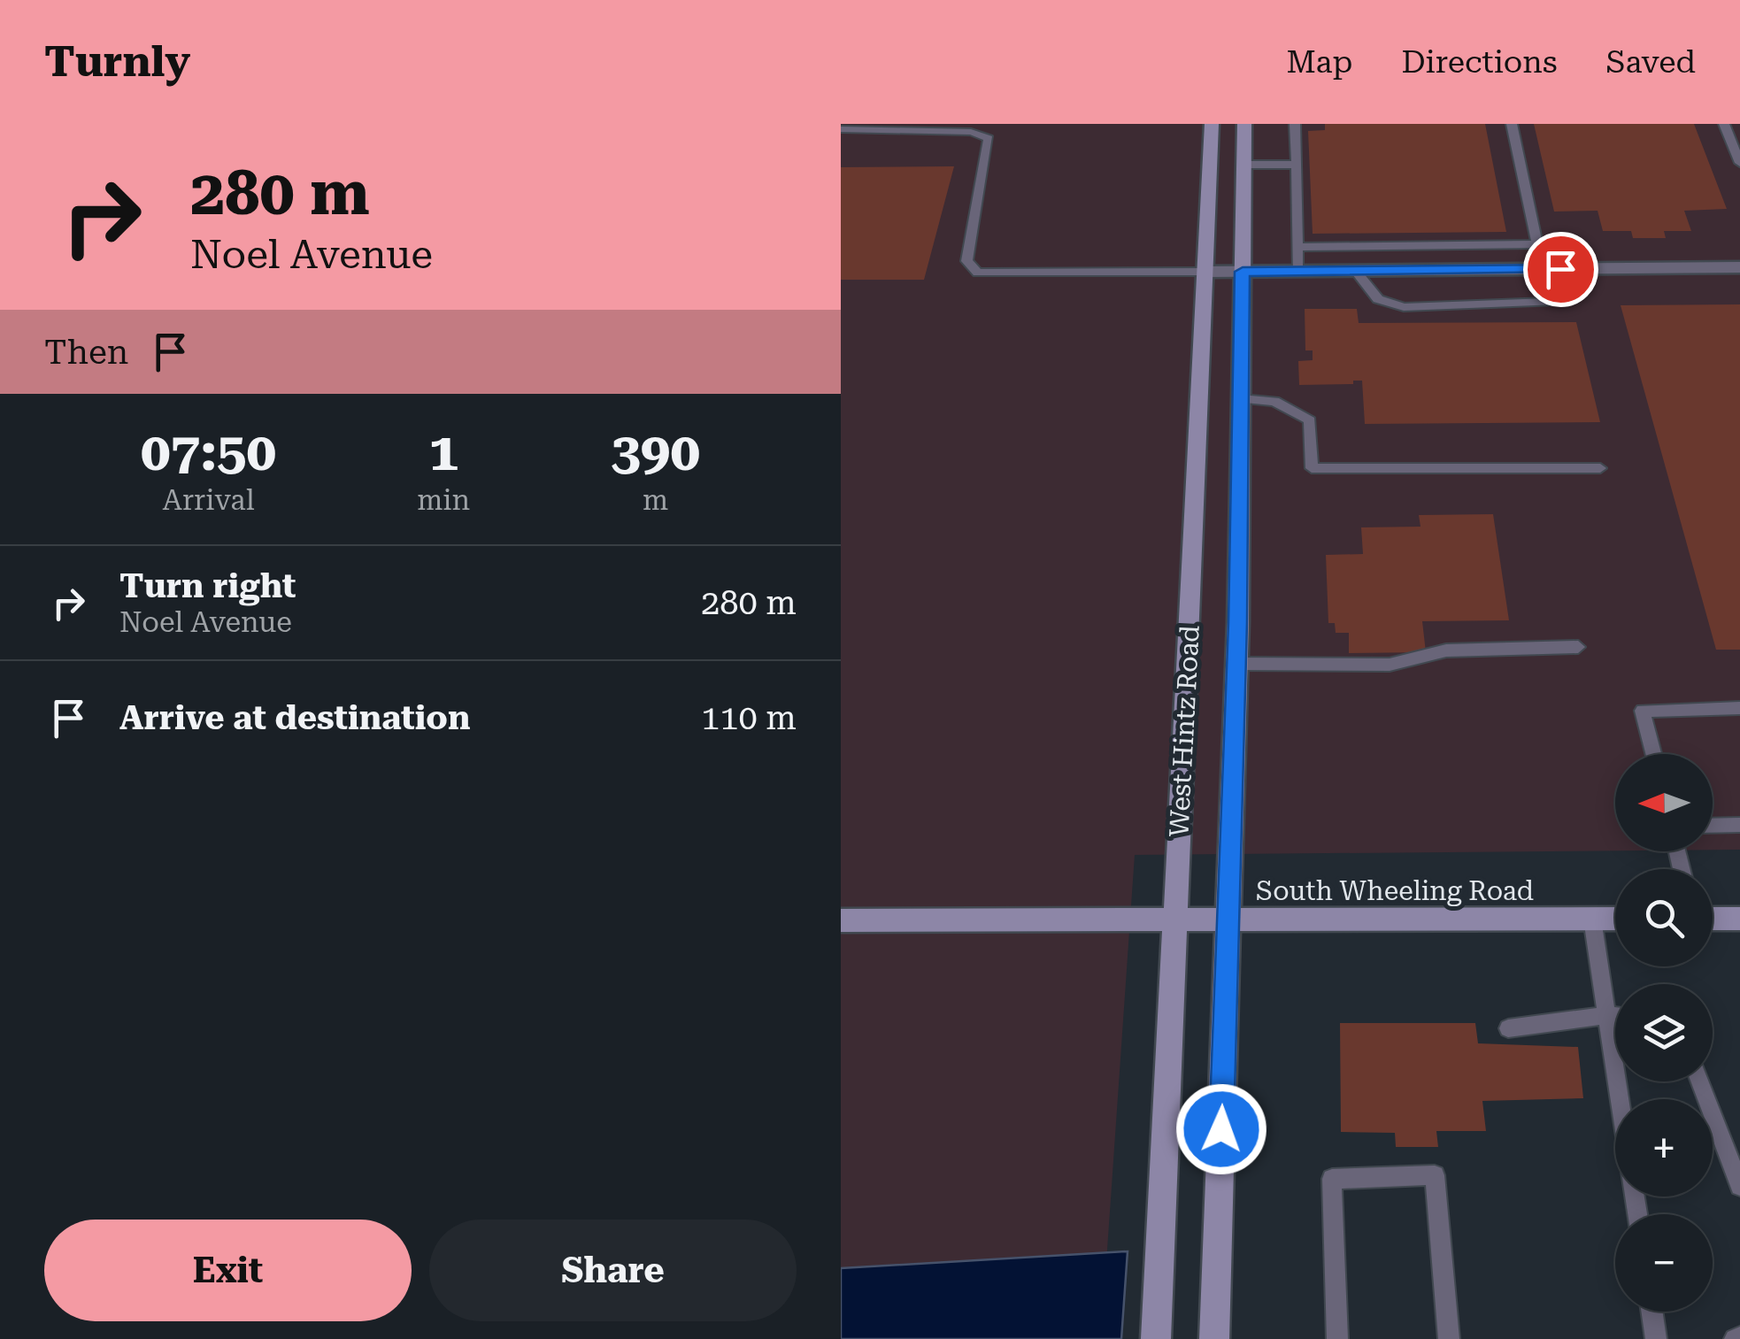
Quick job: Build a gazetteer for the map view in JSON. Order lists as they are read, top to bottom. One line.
{"streets":{"main road":["West Hintz Road","South Wheeling Road"]},"crossings":[["West Hintz Road","South Wheeling Road"]],"north":"left","page":{"header":"Turnly","nav":["Map","Directions","Saved"],"turn":["280 m","Noel Avenue"],"then":"Then","eta":["07:50","Arrival","1","min","390","m"],"list":[{"name":"Turn right","note":"Noel Avenue","value":"280 m"},{"name":"Arrive at destination","value":"110 m"}],"map_buttons":["+","−"],"buttons":["Exit","Share"]}}
